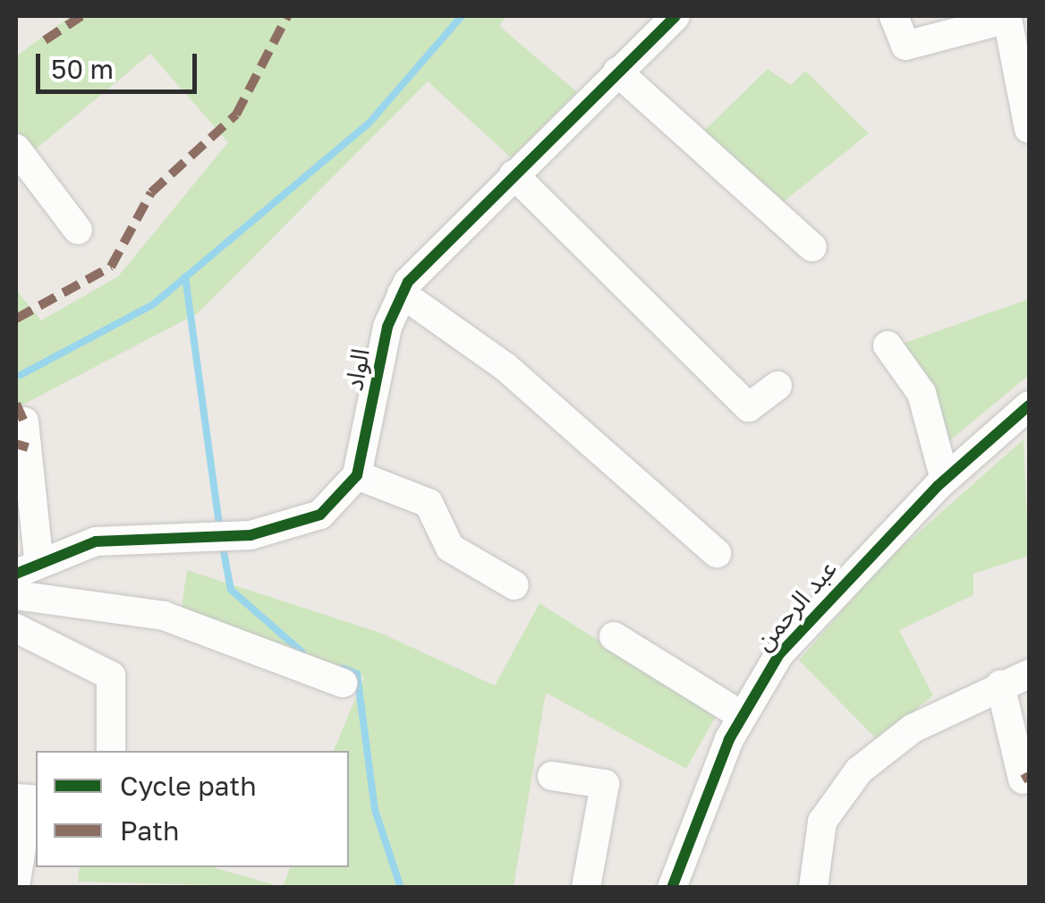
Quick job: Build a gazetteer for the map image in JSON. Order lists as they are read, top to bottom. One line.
{"streets":{"street":["الواد","عبد الرحمن"]},"legend":["Cycle path","Path"],"scale_bar":"50 m"}
